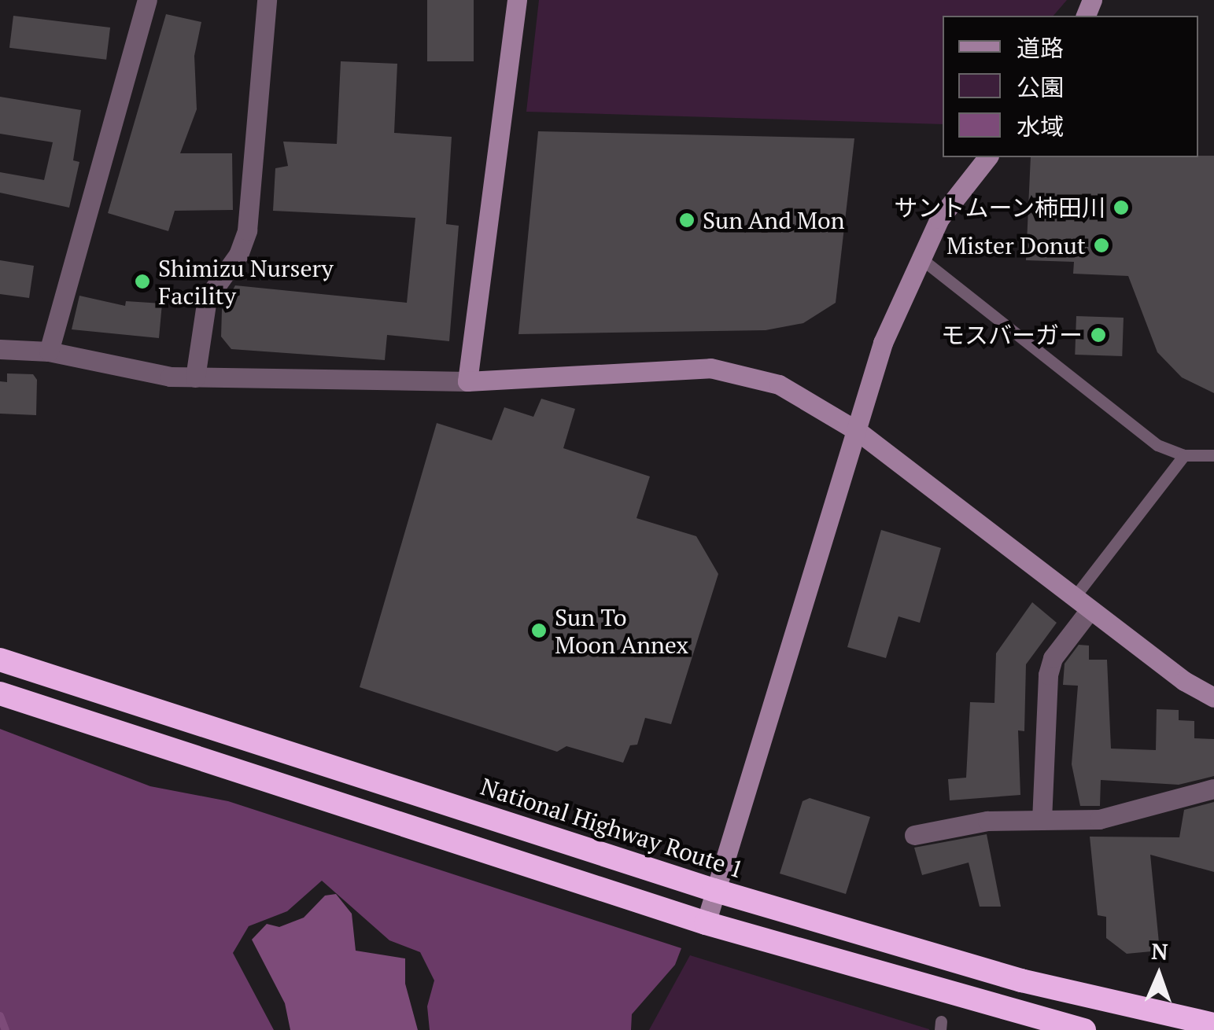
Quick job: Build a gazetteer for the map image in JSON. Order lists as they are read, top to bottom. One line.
{"streets":{"highway":["National Highway Route 1"]},"places":["サントムーン柿田川","Sun And Mon","Mister Donut","Shimizu Nursery Facility","モスバーガー","Sun To Moon Annex"],"legend":["道路","公園","水域"],"north":"top"}
